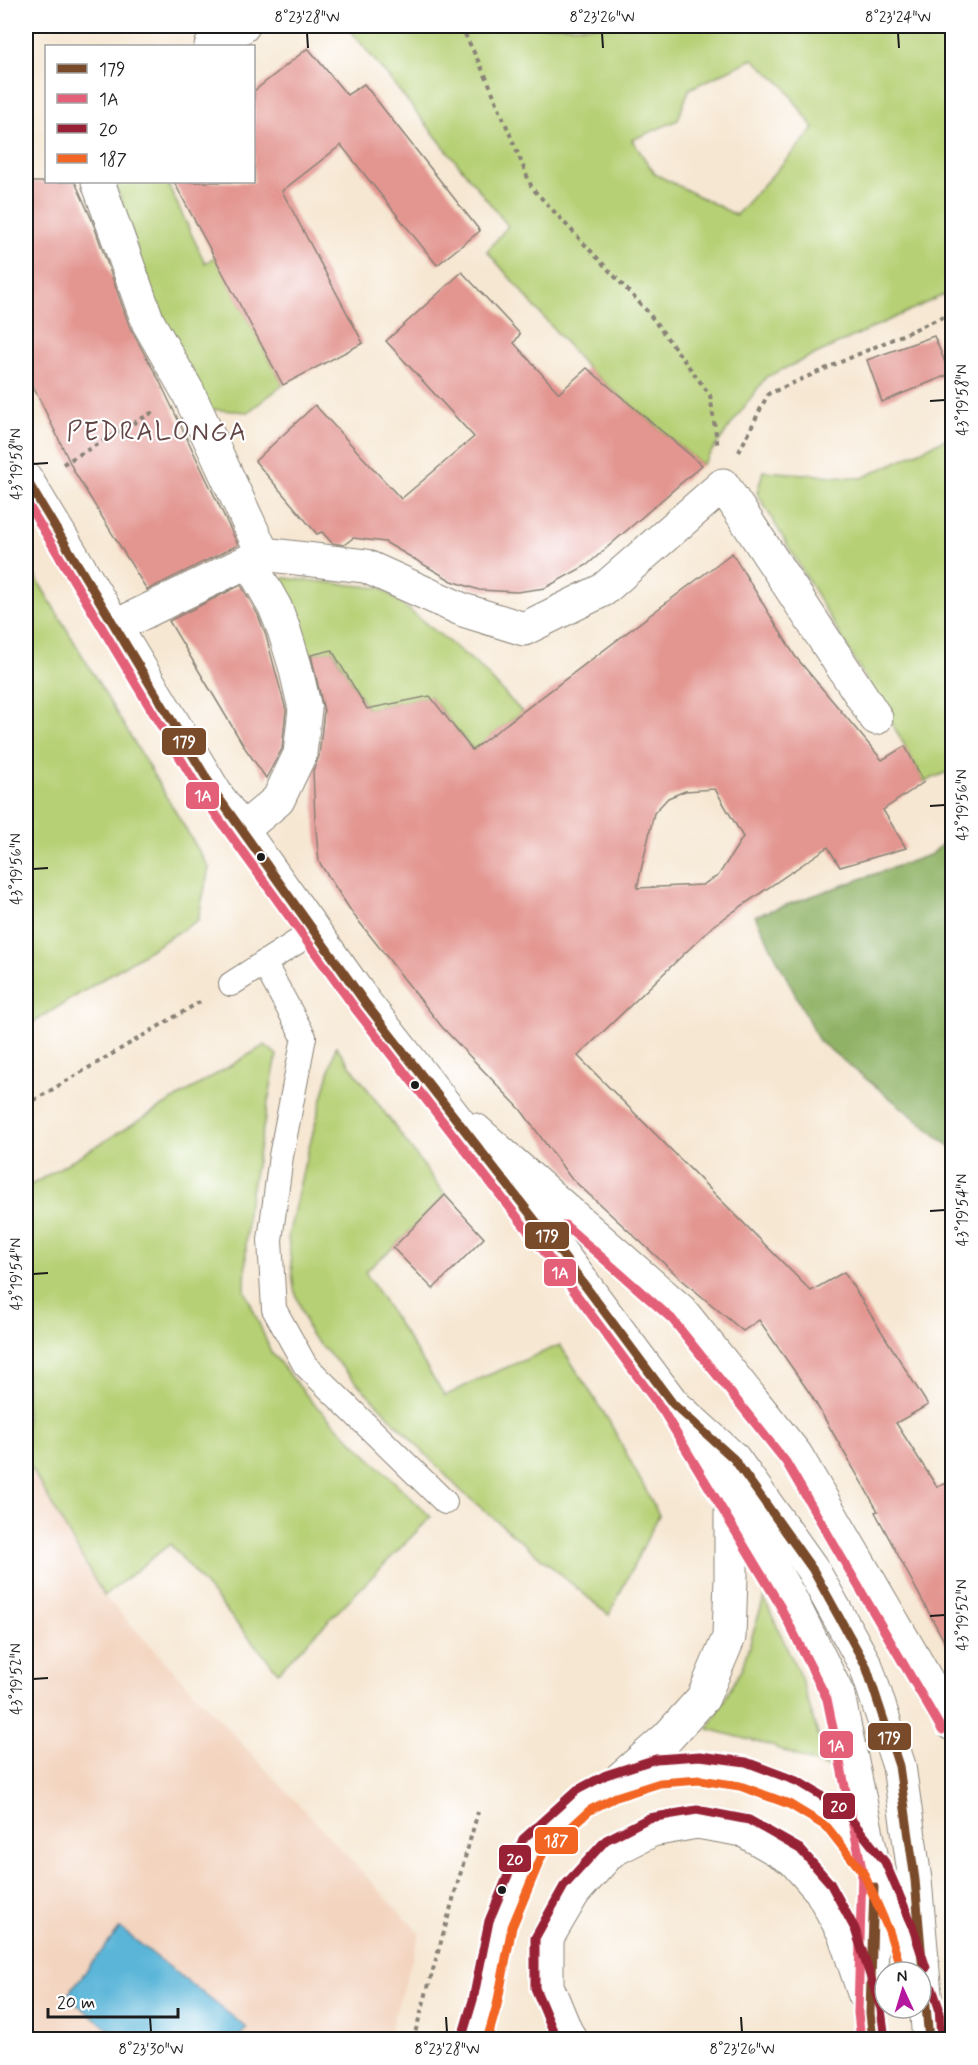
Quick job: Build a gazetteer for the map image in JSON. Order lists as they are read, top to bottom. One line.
{"districts":["PEDRALONGA"],"lines":["transit line 179","transit line 1A","transit line 20","transit line 187"],"legend":["179","1A","20","187"],"scale_bar":"20 m","north":"top","coordinates":["8°23'28\"W","8°23'26\"W","8°23'24\"W","43°19'58\"N","43°19'56\"N","43°19'54\"N","43°19'52\"N","8°23'30\"W"]}
